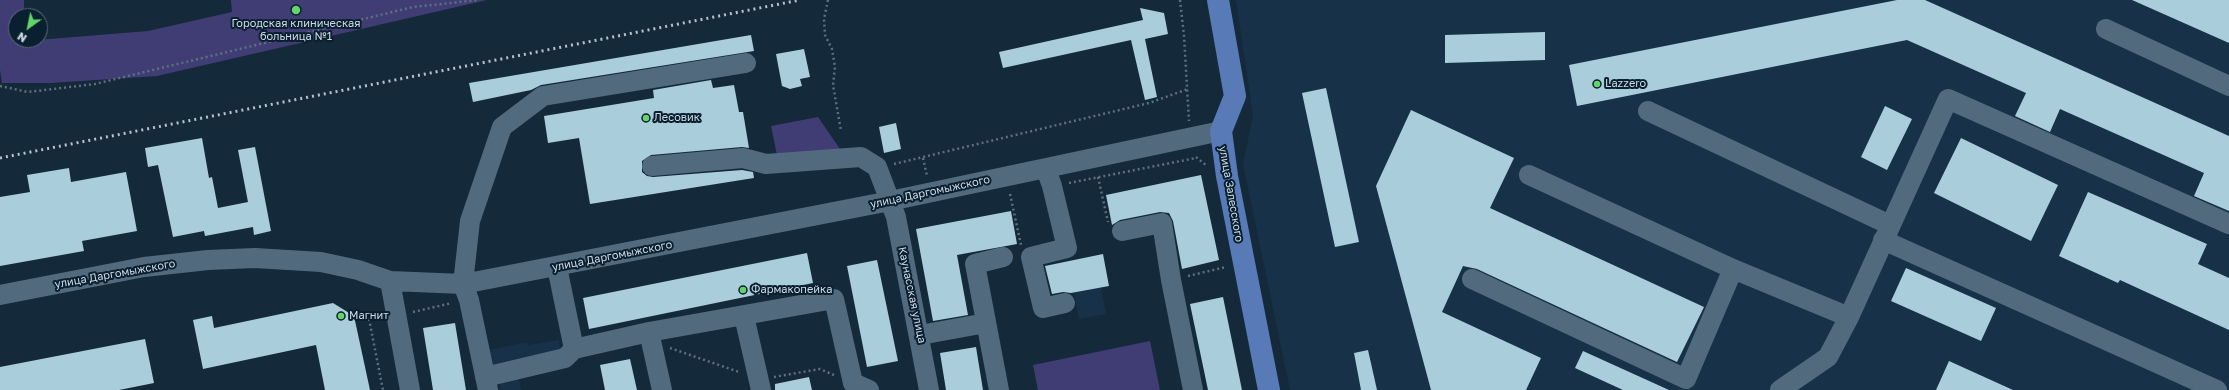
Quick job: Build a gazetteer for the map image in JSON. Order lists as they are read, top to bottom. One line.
{"streets":{"main road":["улица Залесского"],"street":["улица Даргомыжского","Каунасская улица"]},"crossings":[["улица Даргомыжского","улица Залесского"],["улица Даргомыжского","Каунасская улица"]],"places":["Городская клиническая больница №1","Lazzero","Лесовик","Фармакопейка","Магнит"],"north":"bottom left"}
